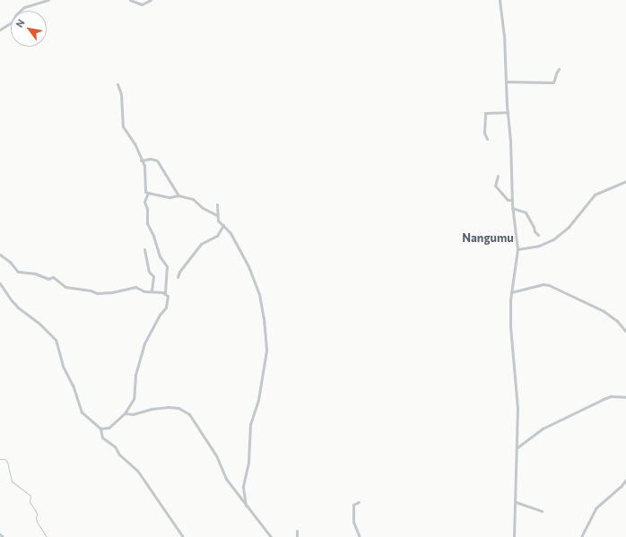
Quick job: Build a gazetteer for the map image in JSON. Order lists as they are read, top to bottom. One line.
{"districts":["Nangumu"],"north":"top left"}
